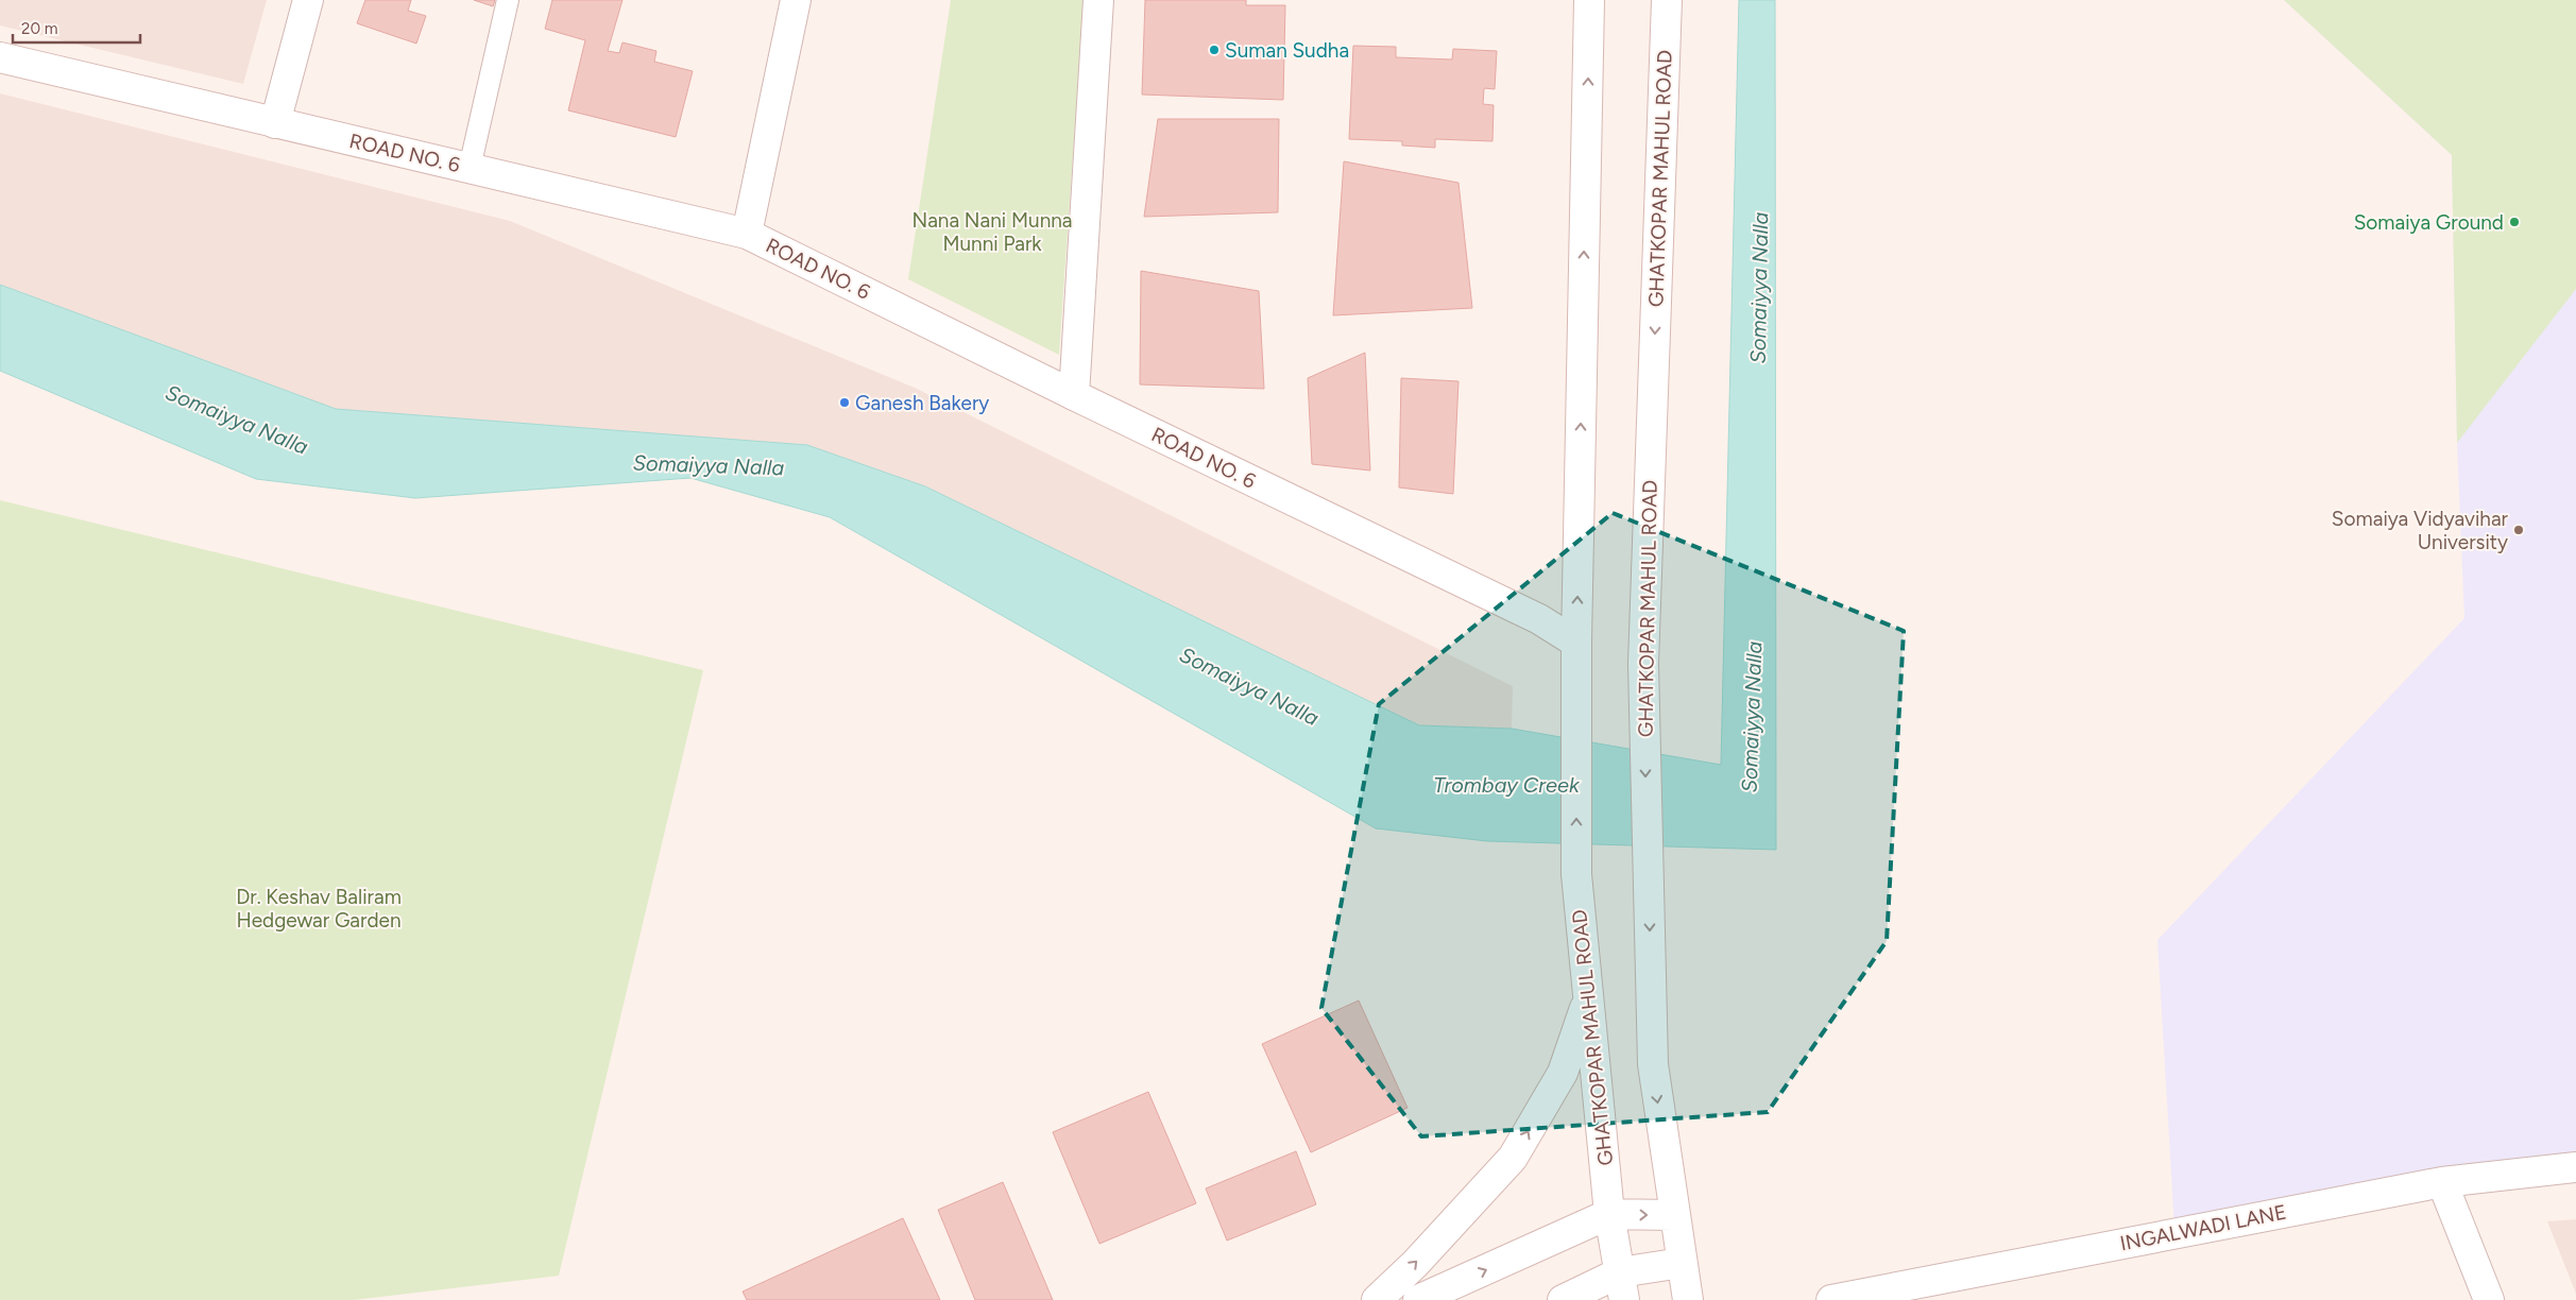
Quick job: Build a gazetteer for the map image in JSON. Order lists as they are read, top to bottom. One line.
{"streets":{"street":["ROAD NO. 6","GHATKOPAR MAHUL ROAD","INGALWADI LANE"]},"crossings":[["ROAD NO. 6","GHATKOPAR MAHUL ROAD"]],"water":["Somaiyya Nalla","Trombay Creek"],"parks":["Nana Nani Munna Munni Park","Dr. Keshav Baliram Hedgewar Garden"],"places":["Suman Sudha","Somaiya Ground","Ganesh Bakery","Somaiya Vidyavihar University"],"scale_bar":"20 m"}
